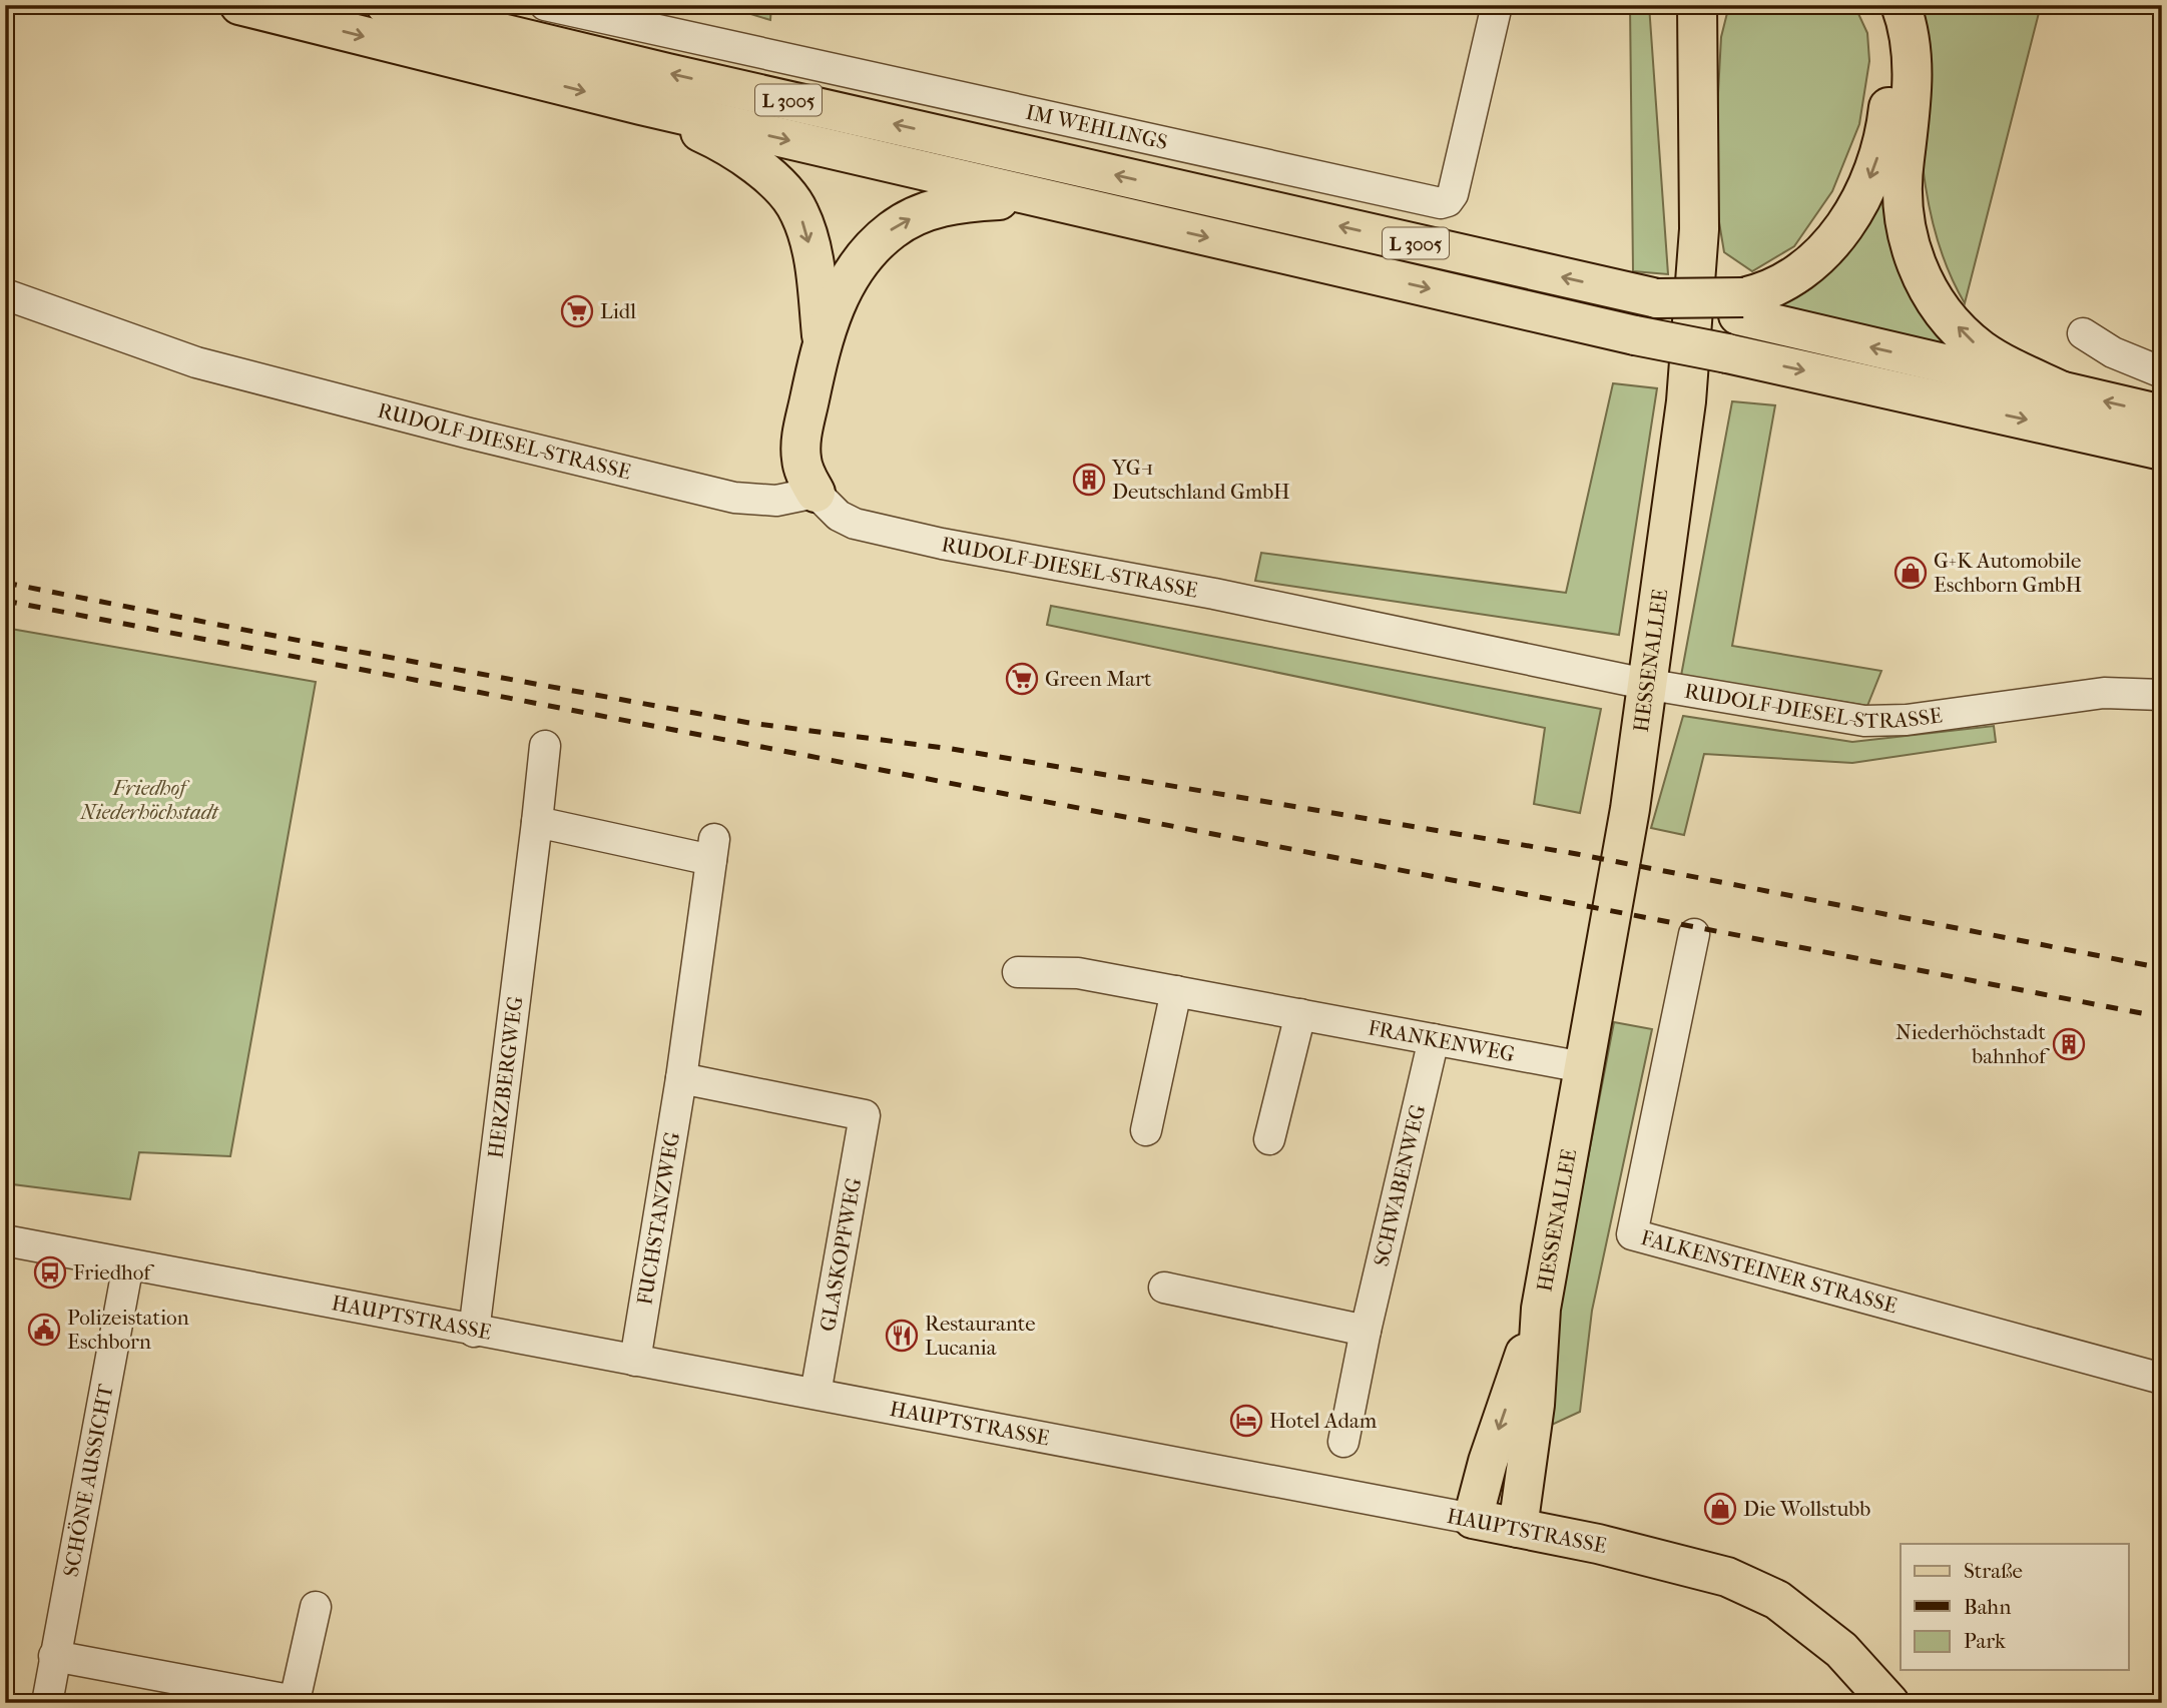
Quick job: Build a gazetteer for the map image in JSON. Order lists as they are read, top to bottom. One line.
{"streets":{"main road":["L 3005","HESSENALLEE","HAUPTSTRASSE"],"street":["IM WEHLINGS","RUDOLF-DIESEL-STRASSE","FRANKENWEG","HERZBERGWEG","SCHWABENWEG","FUCHSTANZWEG","GLASKOPFWEG","FALKENSTEINER STRASSE","SCHÖNE AUSSICHT"]},"crossings":[["RUDOLF-DIESEL-STRASSE","HESSENALLEE"],["HESSENALLEE","FRANKENWEG"],["HESSENALLEE","HAUPTSTRASSE"],["FRANKENWEG","SCHWABENWEG"],["HERZBERGWEG","FUCHSTANZWEG"],["HERZBERGWEG","HAUPTSTRASSE"],["FUCHSTANZWEG","GLASKOPFWEG"],["FUCHSTANZWEG","HAUPTSTRASSE"],["GLASKOPFWEG","HAUPTSTRASSE"],["HAUPTSTRASSE","SCHÖNE AUSSICHT"]],"parks":["Friedhof Niederhöchstadt"],"places":{"supermarket":["Lidl","Green Mart"],"building":["YG-1 Deutschland GmbH","Niederhöchstadt bahnhof"],"shop":["G+K Automobile Eschborn GmbH","Die Wollstubb"],"bus stop":["Friedhof"],"public building":["Polizeistation Eschborn"],"restaurant":["Restaurante Lucania"],"hotel":["Hotel Adam"]},"legend":["Straße","Bahn","Park"]}
